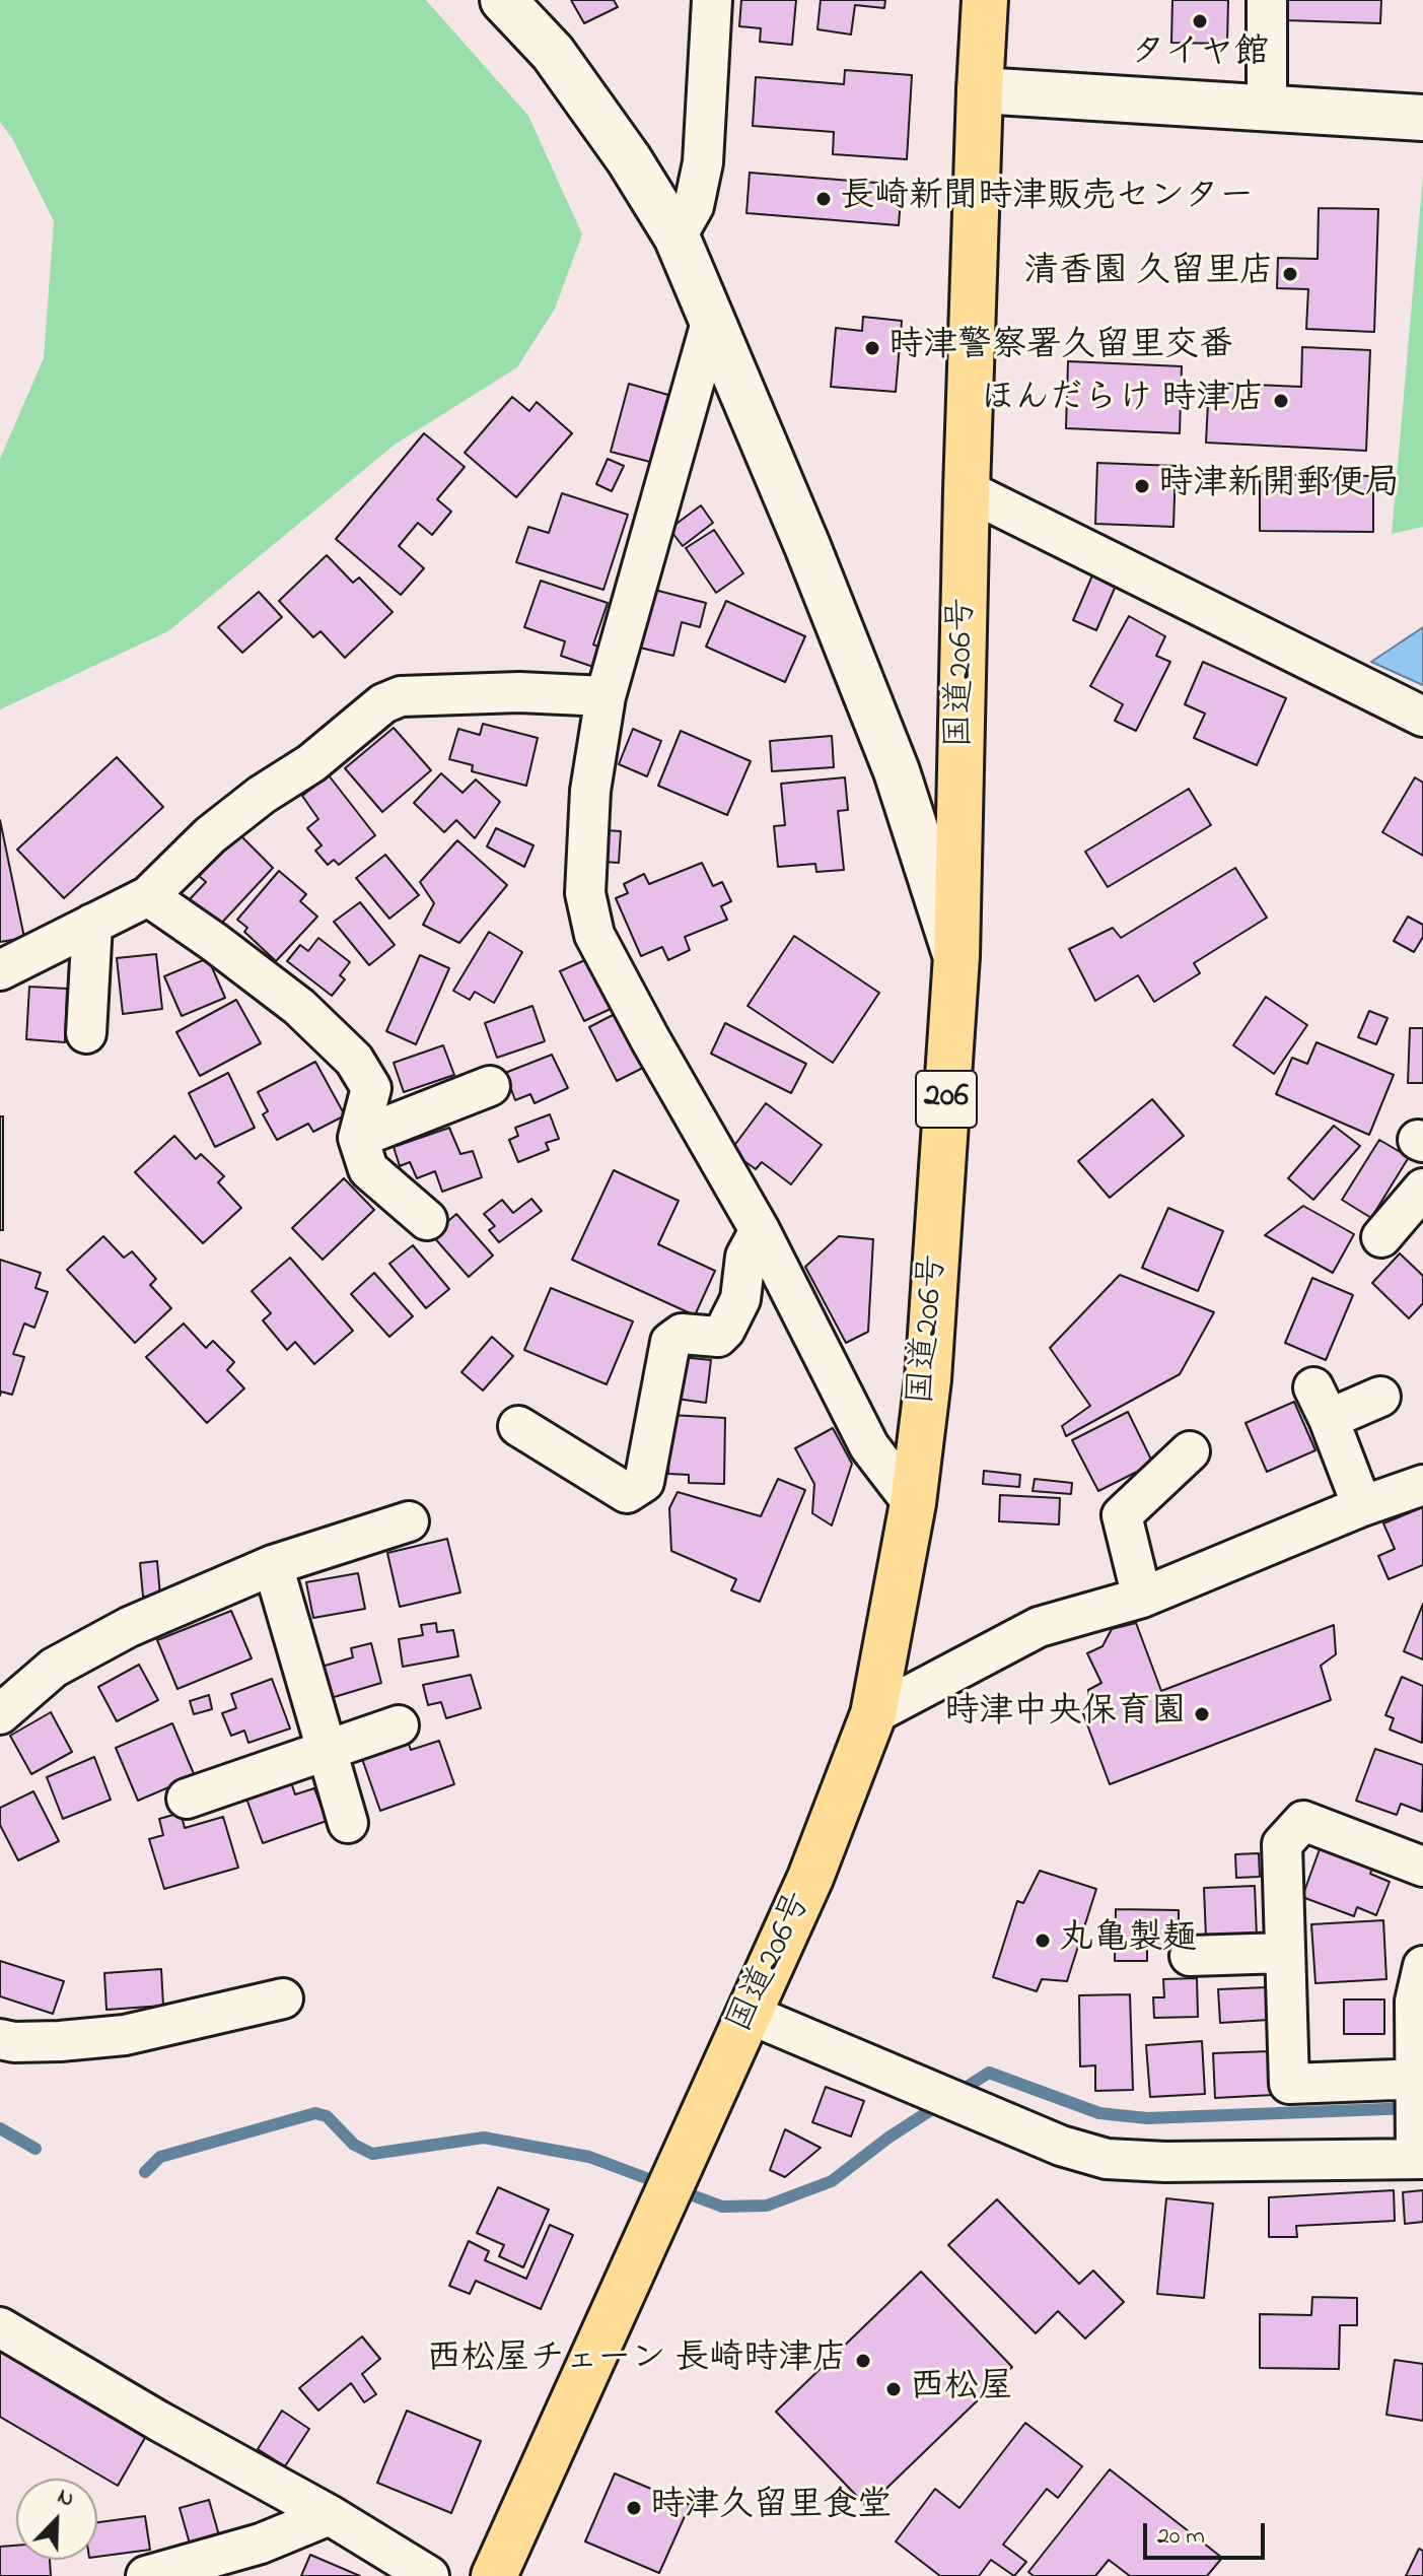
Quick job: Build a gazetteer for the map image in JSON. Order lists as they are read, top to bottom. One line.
{"streets":{"highway":["国道206号","206"]},"places":["タイヤ館","長崎新聞時津販売センター","清香園 久留里店","時津警察署久留里交番","ほんだらけ 時津店","時津新開郵便局","時津中央保育園","丸亀製麺","西松屋チェーン 長崎時津店","西松屋","時津久留里食堂"],"scale_bar":"20 m","north":"top right"}
